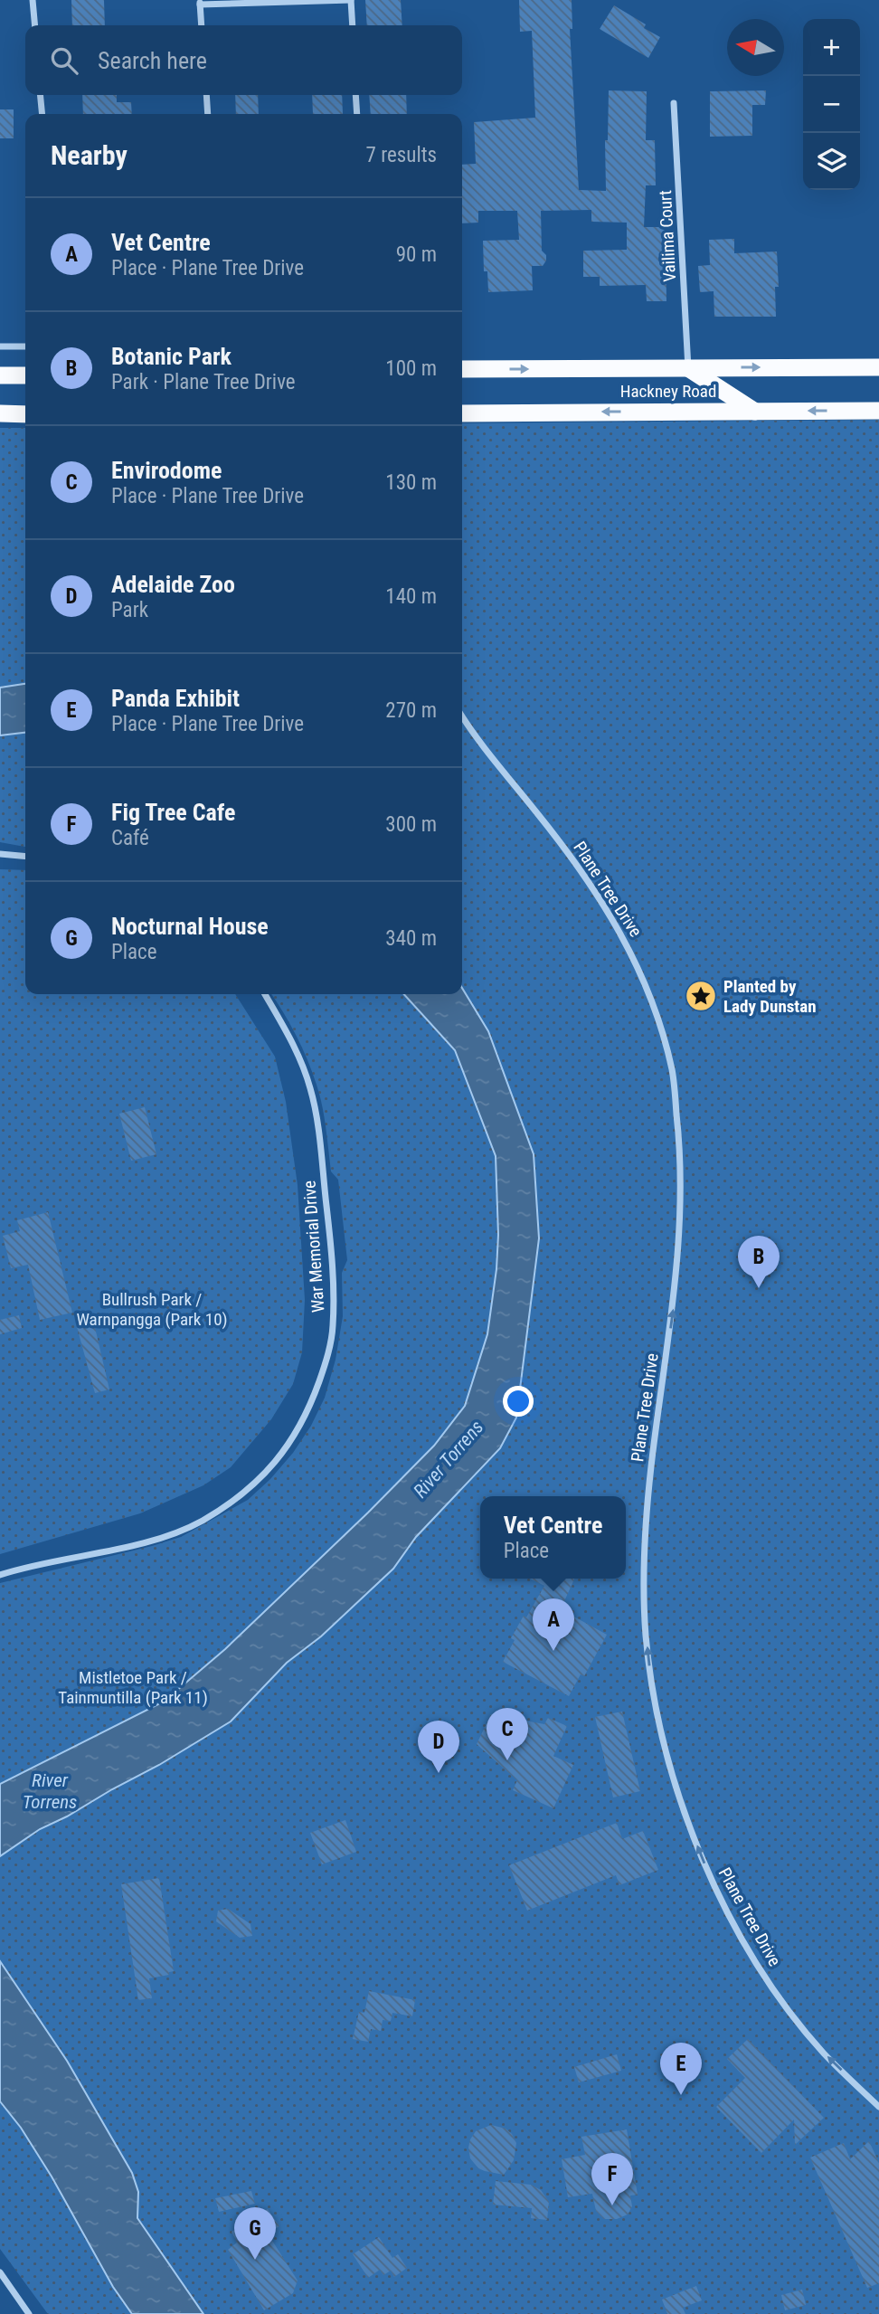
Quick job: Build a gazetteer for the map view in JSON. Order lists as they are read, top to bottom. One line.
{"streets":{"highway":["Hackney Road"],"street":["Vailima Court","Plane Tree Drive","War Memorial Drive"]},"crossings":[["Vailima Court","Hackney Road"]],"one_way":["Plane Tree Drive"],"water":["River Torrens"],"parks":["Bullrush Park / Warnpangga (Park 10)","Mistletoe Park / Tainmuntilla (Park 11)"],"places":{"place":["Planted by Lady Dunstan"]},"north":"left","page":{"map_buttons":["+","−"],"search":"Search here","heading":["Nearby","7 results"],"list":[{"mark":"A","name":"Vet Centre","note":"Place · Plane Tree Drive","value":"90 m"},{"mark":"B","name":"Botanic Park","note":"Park · Plane Tree Drive","value":"100 m"},{"mark":"C","name":"Envirodome","note":"Place · Plane Tree Drive","value":"130 m"},{"mark":"D","name":"Adelaide Zoo","note":"Park","value":"140 m"},{"mark":"E","name":"Panda Exhibit","note":"Place · Plane Tree Drive","value":"270 m"},{"mark":"F","name":"Fig Tree Cafe","note":"Café","value":"300 m"},{"mark":"G","name":"Nocturnal House","note":"Place","value":"340 m"}],"pins":["B","A","C","D","E","F","G"],"popup":["Vet Centre","Place"]}}
